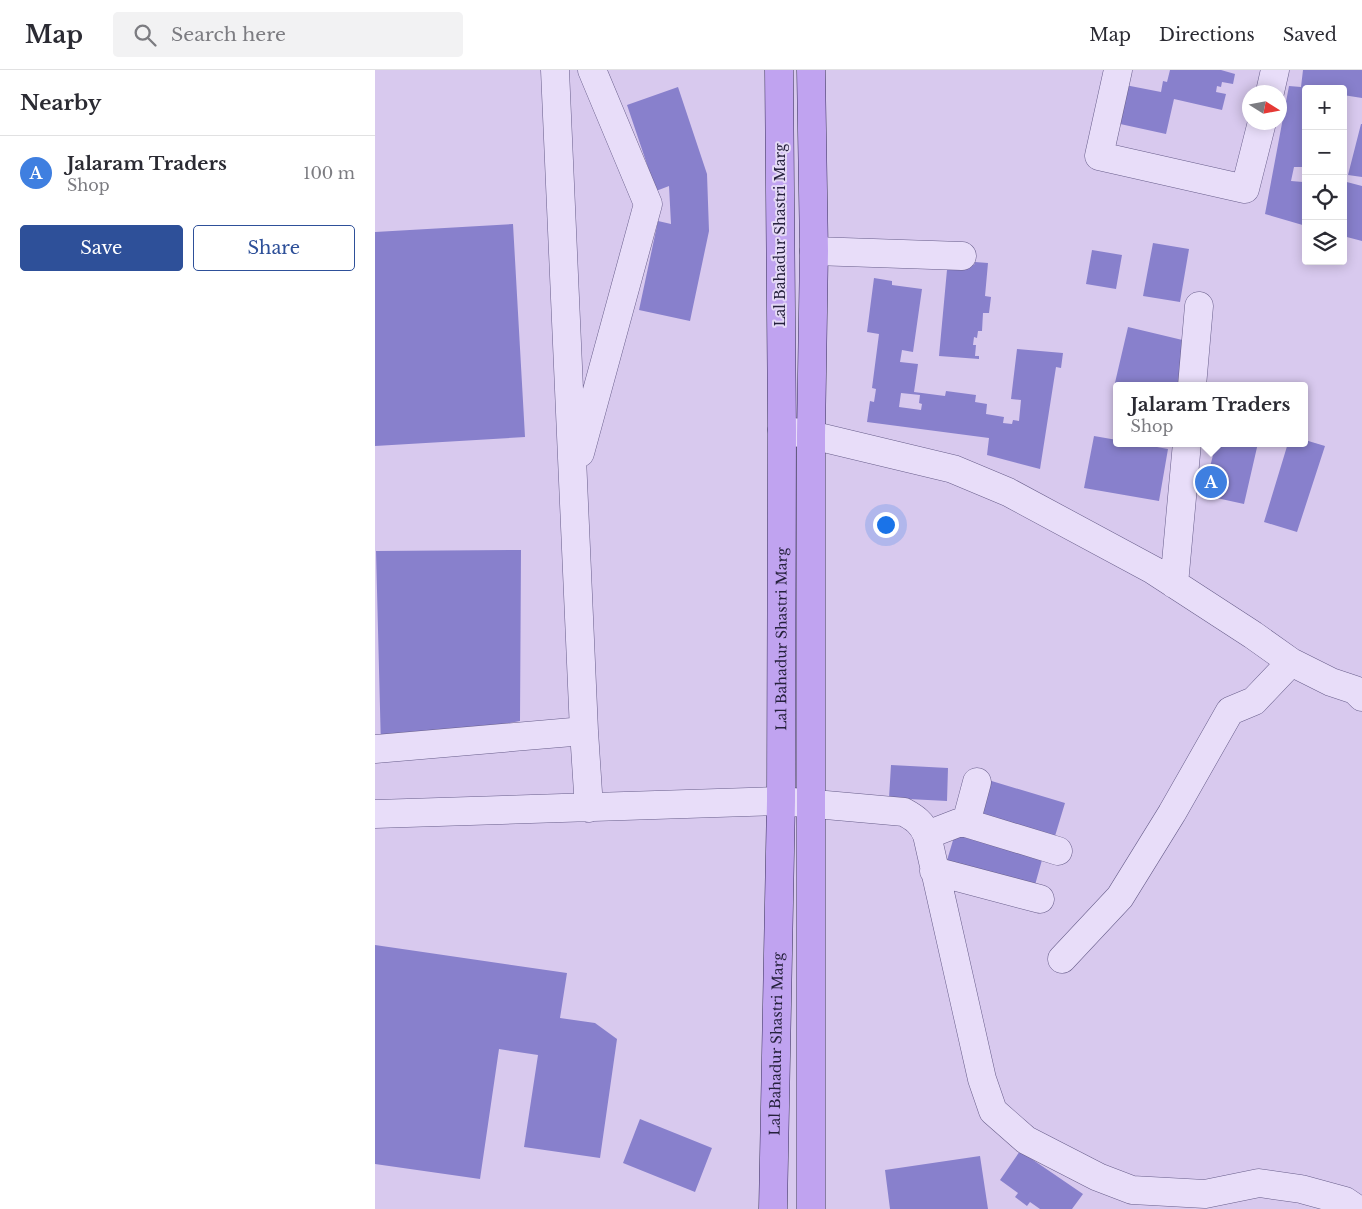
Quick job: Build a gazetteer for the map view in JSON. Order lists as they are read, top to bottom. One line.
{"streets":{"main road":["Lal Bahadur Shastri Marg"]},"north":"right","page":{"header":"Map","search":"Search here","nav":["Map","Directions","Saved"],"heading":"Nearby","map_buttons":["+","−"],"list":[{"mark":"A","name":"Jalaram Traders","note":"Shop","value":"100 m"}],"buttons":["Save","Share"],"popup":["Jalaram Traders","Shop"],"pins":"A"}}
